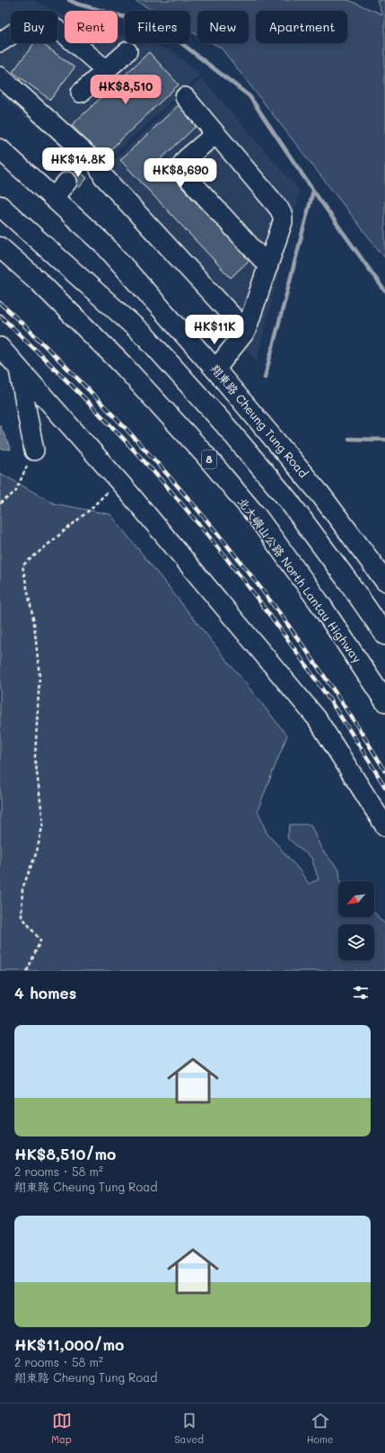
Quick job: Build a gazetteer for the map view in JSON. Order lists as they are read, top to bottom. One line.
{"streets":{"main road":["翔東路 Cheung Tung Road","8","北大嶼山公路 North Lantau Highway"]},"north":"bottom left","page":{"chip":["Buy","Rent","Filters","New","Apartment"],"price":["HK$8,510","HK$14.8K","HK$8,690","HK$11K"],"heading":"4 homes","list":[{"name":"HK$8,510/mo","note":"2 rooms · 58 m² · 翔東路 Cheung Tung Road"},{"name":"HK$11,000/mo","note":"2 rooms · 58 m² · 翔東路 Cheung Tung Road"}],"tabs":["Map","Saved","Home"]}}
